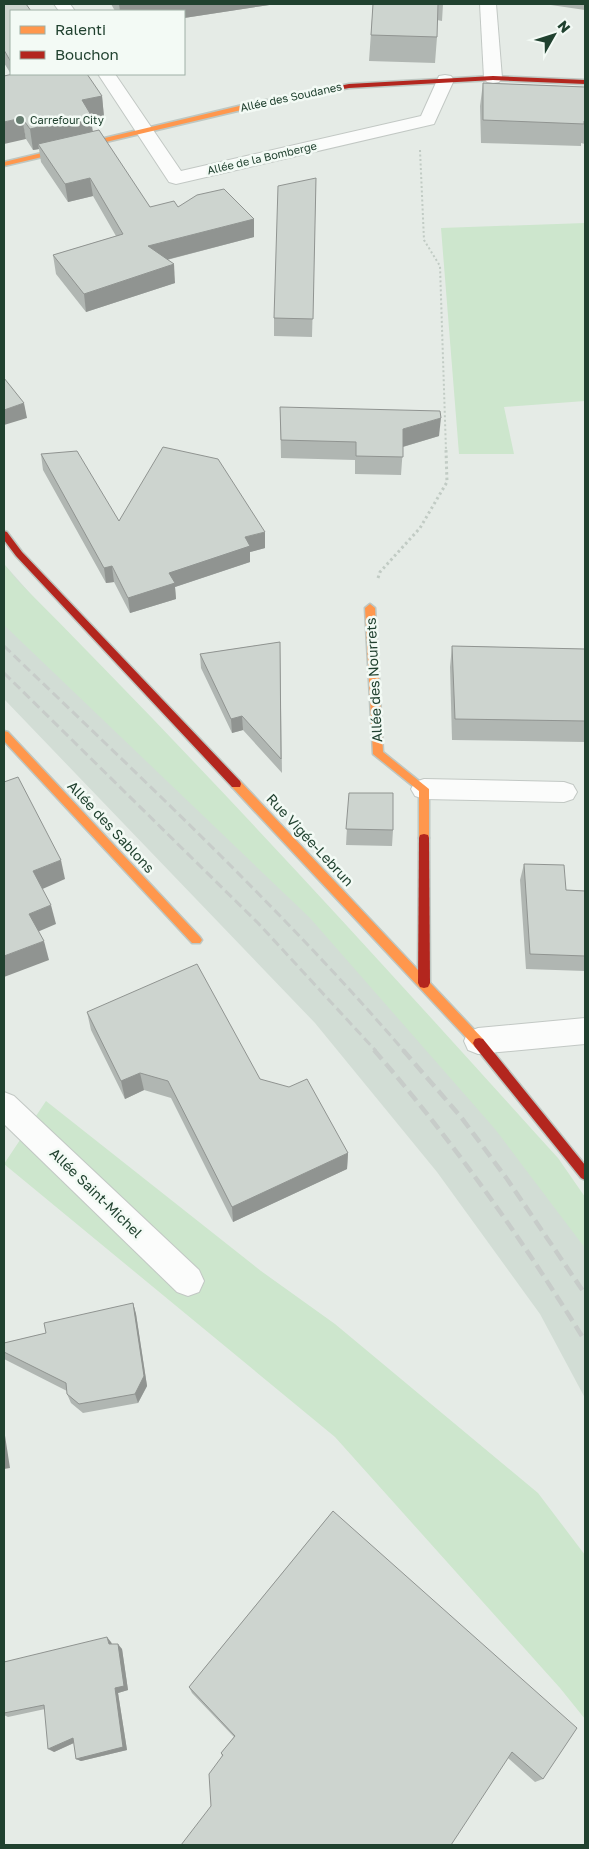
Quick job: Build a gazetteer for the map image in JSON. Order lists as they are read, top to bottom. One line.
{"streets":{"street":["Allée des Soudanes","Allée de la Bomberge","Allée des Nourrets","Allée des Sablons","Rue Vigée-Lebrun","Allée Saint-Michel"]},"crossings":[["Allée des Soudanes","Allée de la Bomberge"]],"places":["Carrefour City"],"legend":["Ralenti","Bouchon"],"north":"top right"}
